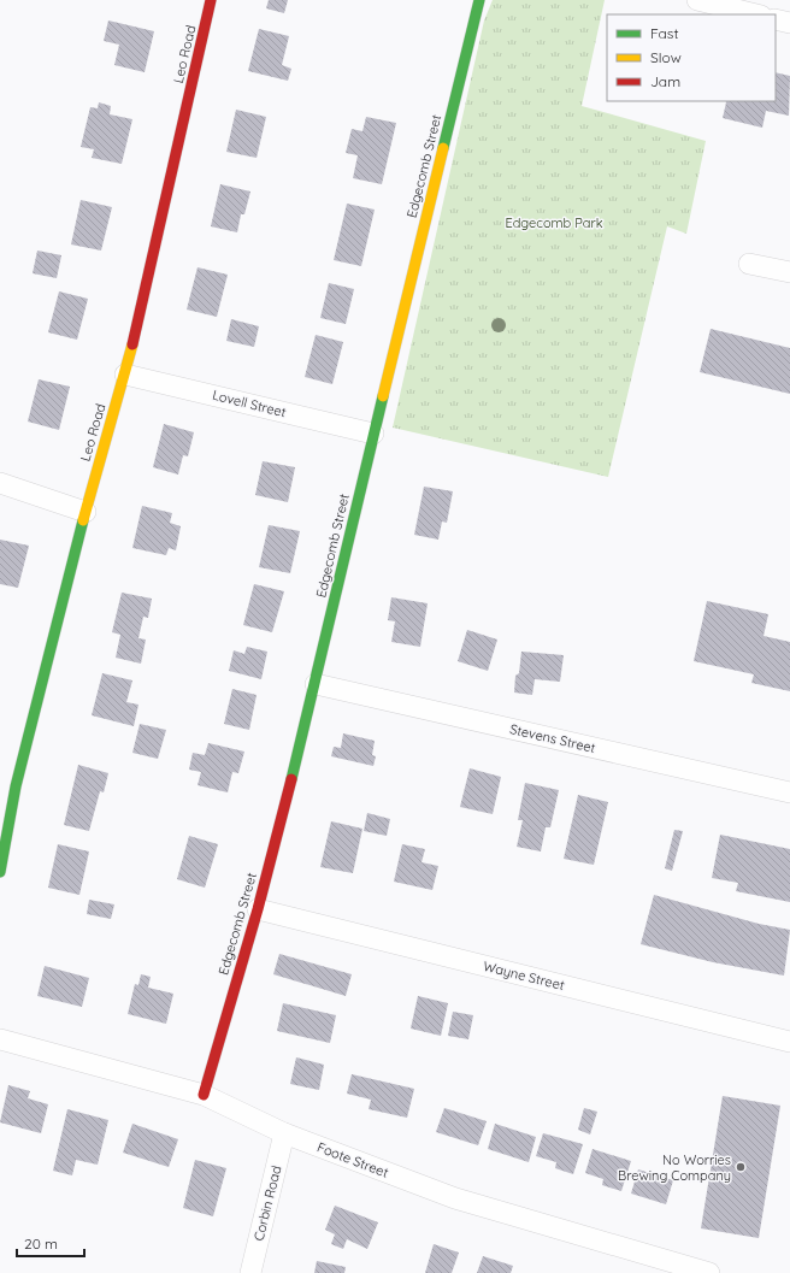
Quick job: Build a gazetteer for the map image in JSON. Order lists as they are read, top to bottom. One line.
{"streets":{"street":["Leo Road","Edgecomb Street","Lovell Street","Stevens Street","Wayne Street","Foote Street","Corbin Road"]},"crossings":[["Leo Road","Lovell Street"],["Edgecomb Street","Lovell Street"],["Edgecomb Street","Stevens Street"],["Edgecomb Street","Wayne Street"],["Edgecomb Street","Foote Street"],["Foote Street","Corbin Road"]],"parks":["Edgecomb Park"],"places":["No Worries Brewing Company"],"legend":["Fast","Slow","Jam"],"scale_bar":"20 m"}
